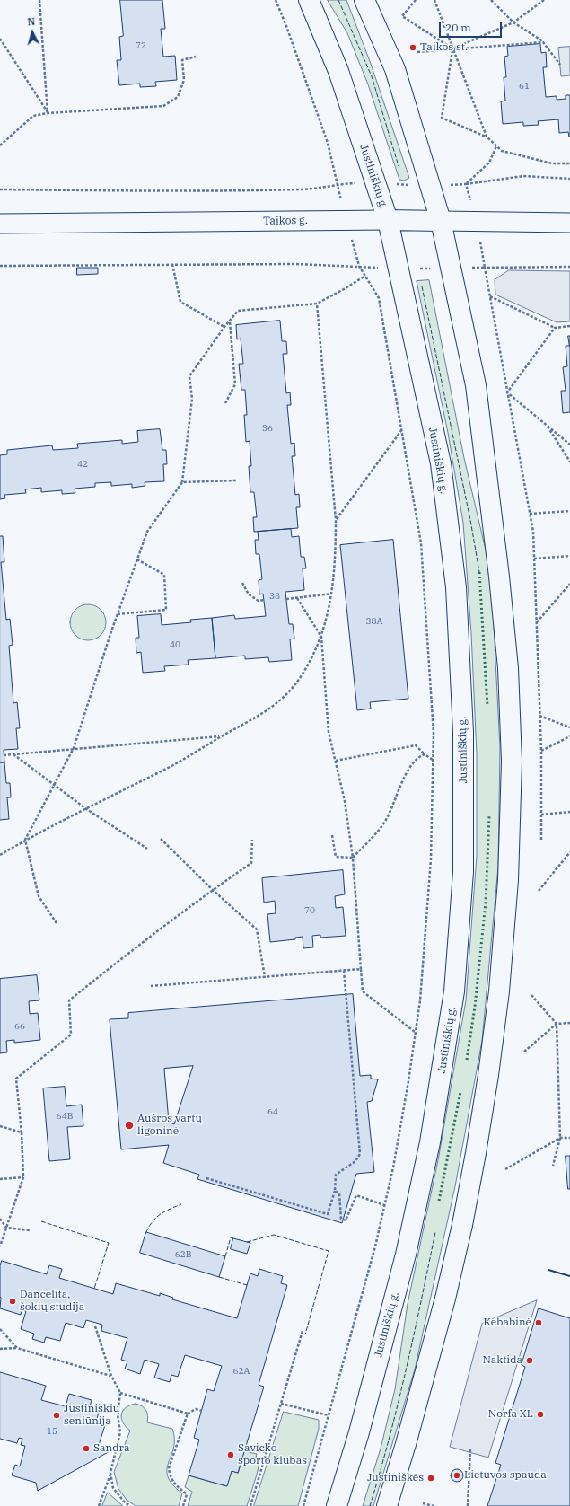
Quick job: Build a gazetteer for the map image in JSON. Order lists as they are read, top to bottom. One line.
{"streets":{"main road":["Justiniškių g.","Taikos g."]},"crossings":[["Justiniškių g.","Taikos g."]],"places":["Taikos st.","Aušros vartų ligoninė","Dancelita, šokių studija","Kebabinė","Naktida","Norfa XL","Justiniškių seniūnija","Sandra","Savicko sporto klubas","Lietuvos spauda","Justiniškės"],"house_numbers":["72","61","36","42","38","38A","40","70","66","64","64B","62B","62A","15"],"scale_bar":"20 m","north":"top"}
